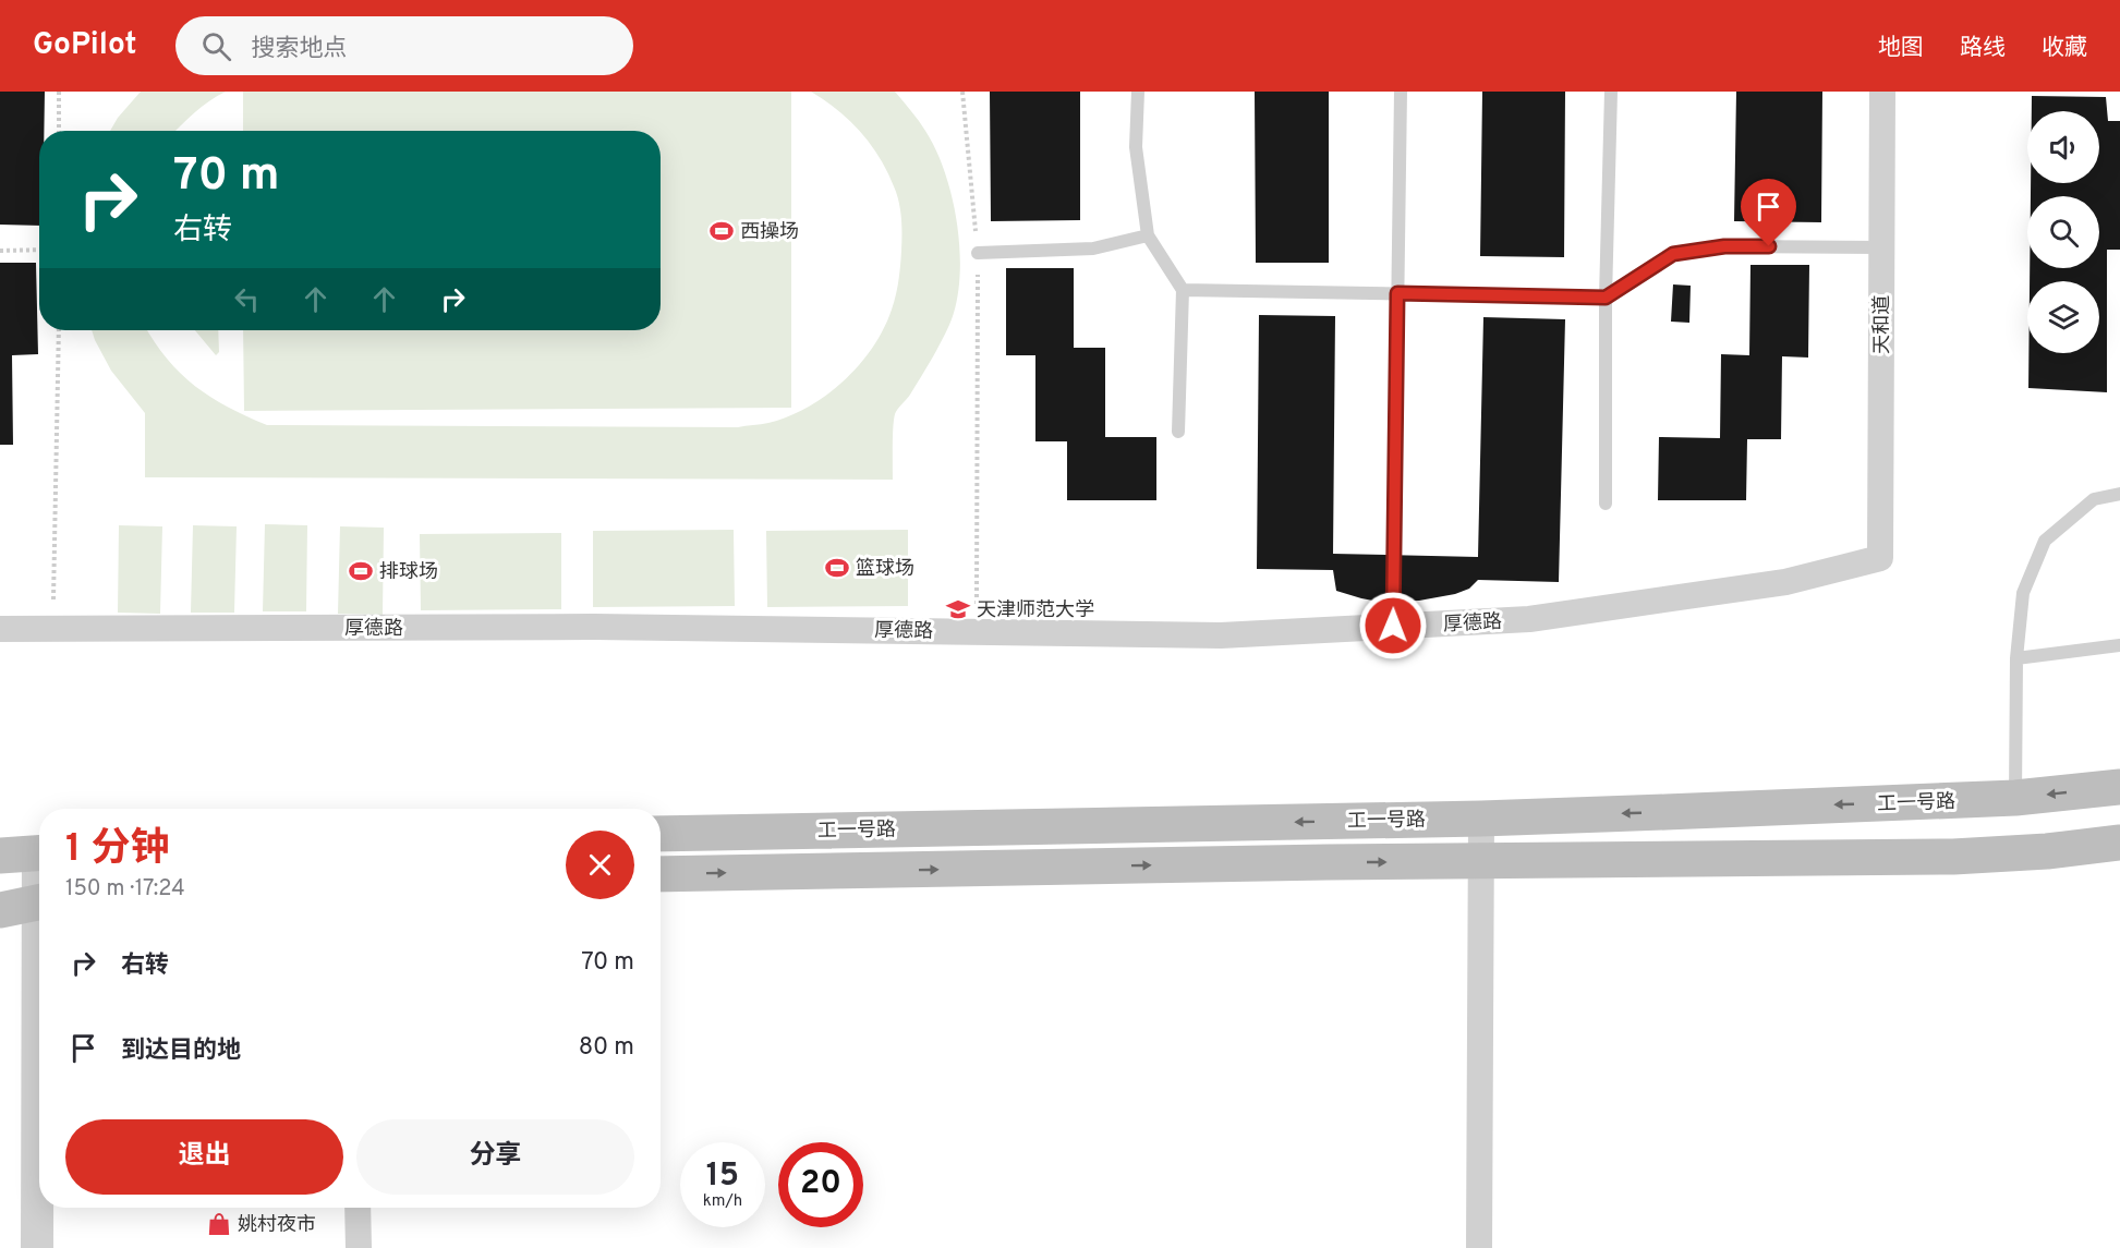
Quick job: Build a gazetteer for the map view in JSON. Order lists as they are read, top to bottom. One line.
{"streets":{"main road":["工一号路"],"street":["天和道","厚德路"]},"crossings":[["天和道","厚德路"]],"places":{"sports":["西操场","篮球场","排球场"],"school or university":["天津师范大学"],"shop":["姚村夜市"]},"page":{"header":"GoPilot","search":"搜索地点","nav":["地图","路线","收藏"],"turn":["70 m","右转"],"heading":["1 分钟","150 m · 17:24"],"list":[{"name":"右转","value":"70 m"},{"name":"到达目的地","value":"80 m"}],"buttons":["退出","分享"],"speed":"15 km/h","limit":"20"}}
